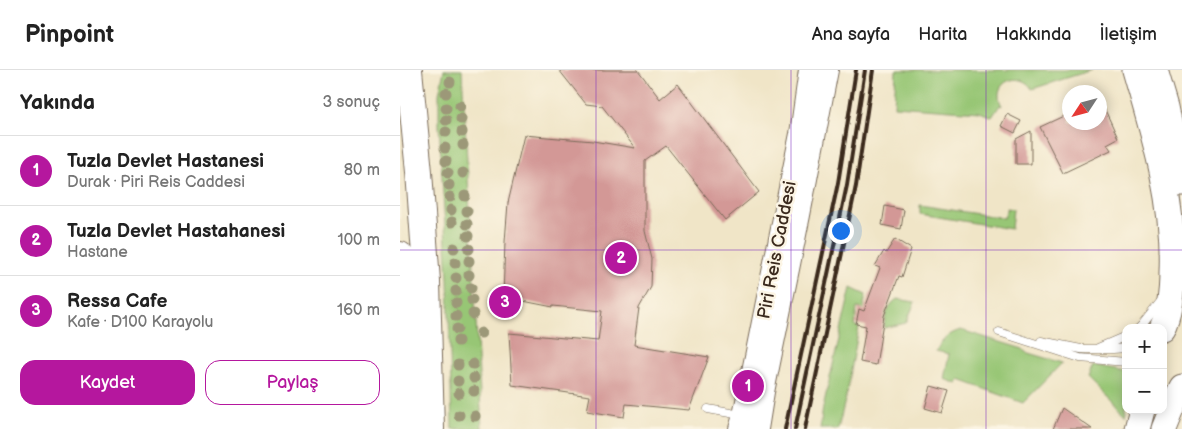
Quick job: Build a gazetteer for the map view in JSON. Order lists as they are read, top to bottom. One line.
{"streets":{"street":["Piri Reis Caddesi"]},"north":"bottom left","page":{"header":"Pinpoint","nav":["Ana sayfa","Harita","Hakkında","İletişim"],"heading":["Yakında","3 sonuç"],"list":[{"mark":"1","name":"Tuzla Devlet Hastanesi","note":"Durak · Piri Reis Caddesi","value":"80 m"},{"mark":"2","name":"Tuzla Devlet Hastahanesi","note":"Hastane","value":"100 m"},{"mark":"3","name":"Ressa Cafe","note":"Kafe · D100 Karayolu","value":"160 m"}],"pins":["2","3","1"],"map_buttons":["+","−"],"buttons":["Kaydet","Paylaş"]}}
